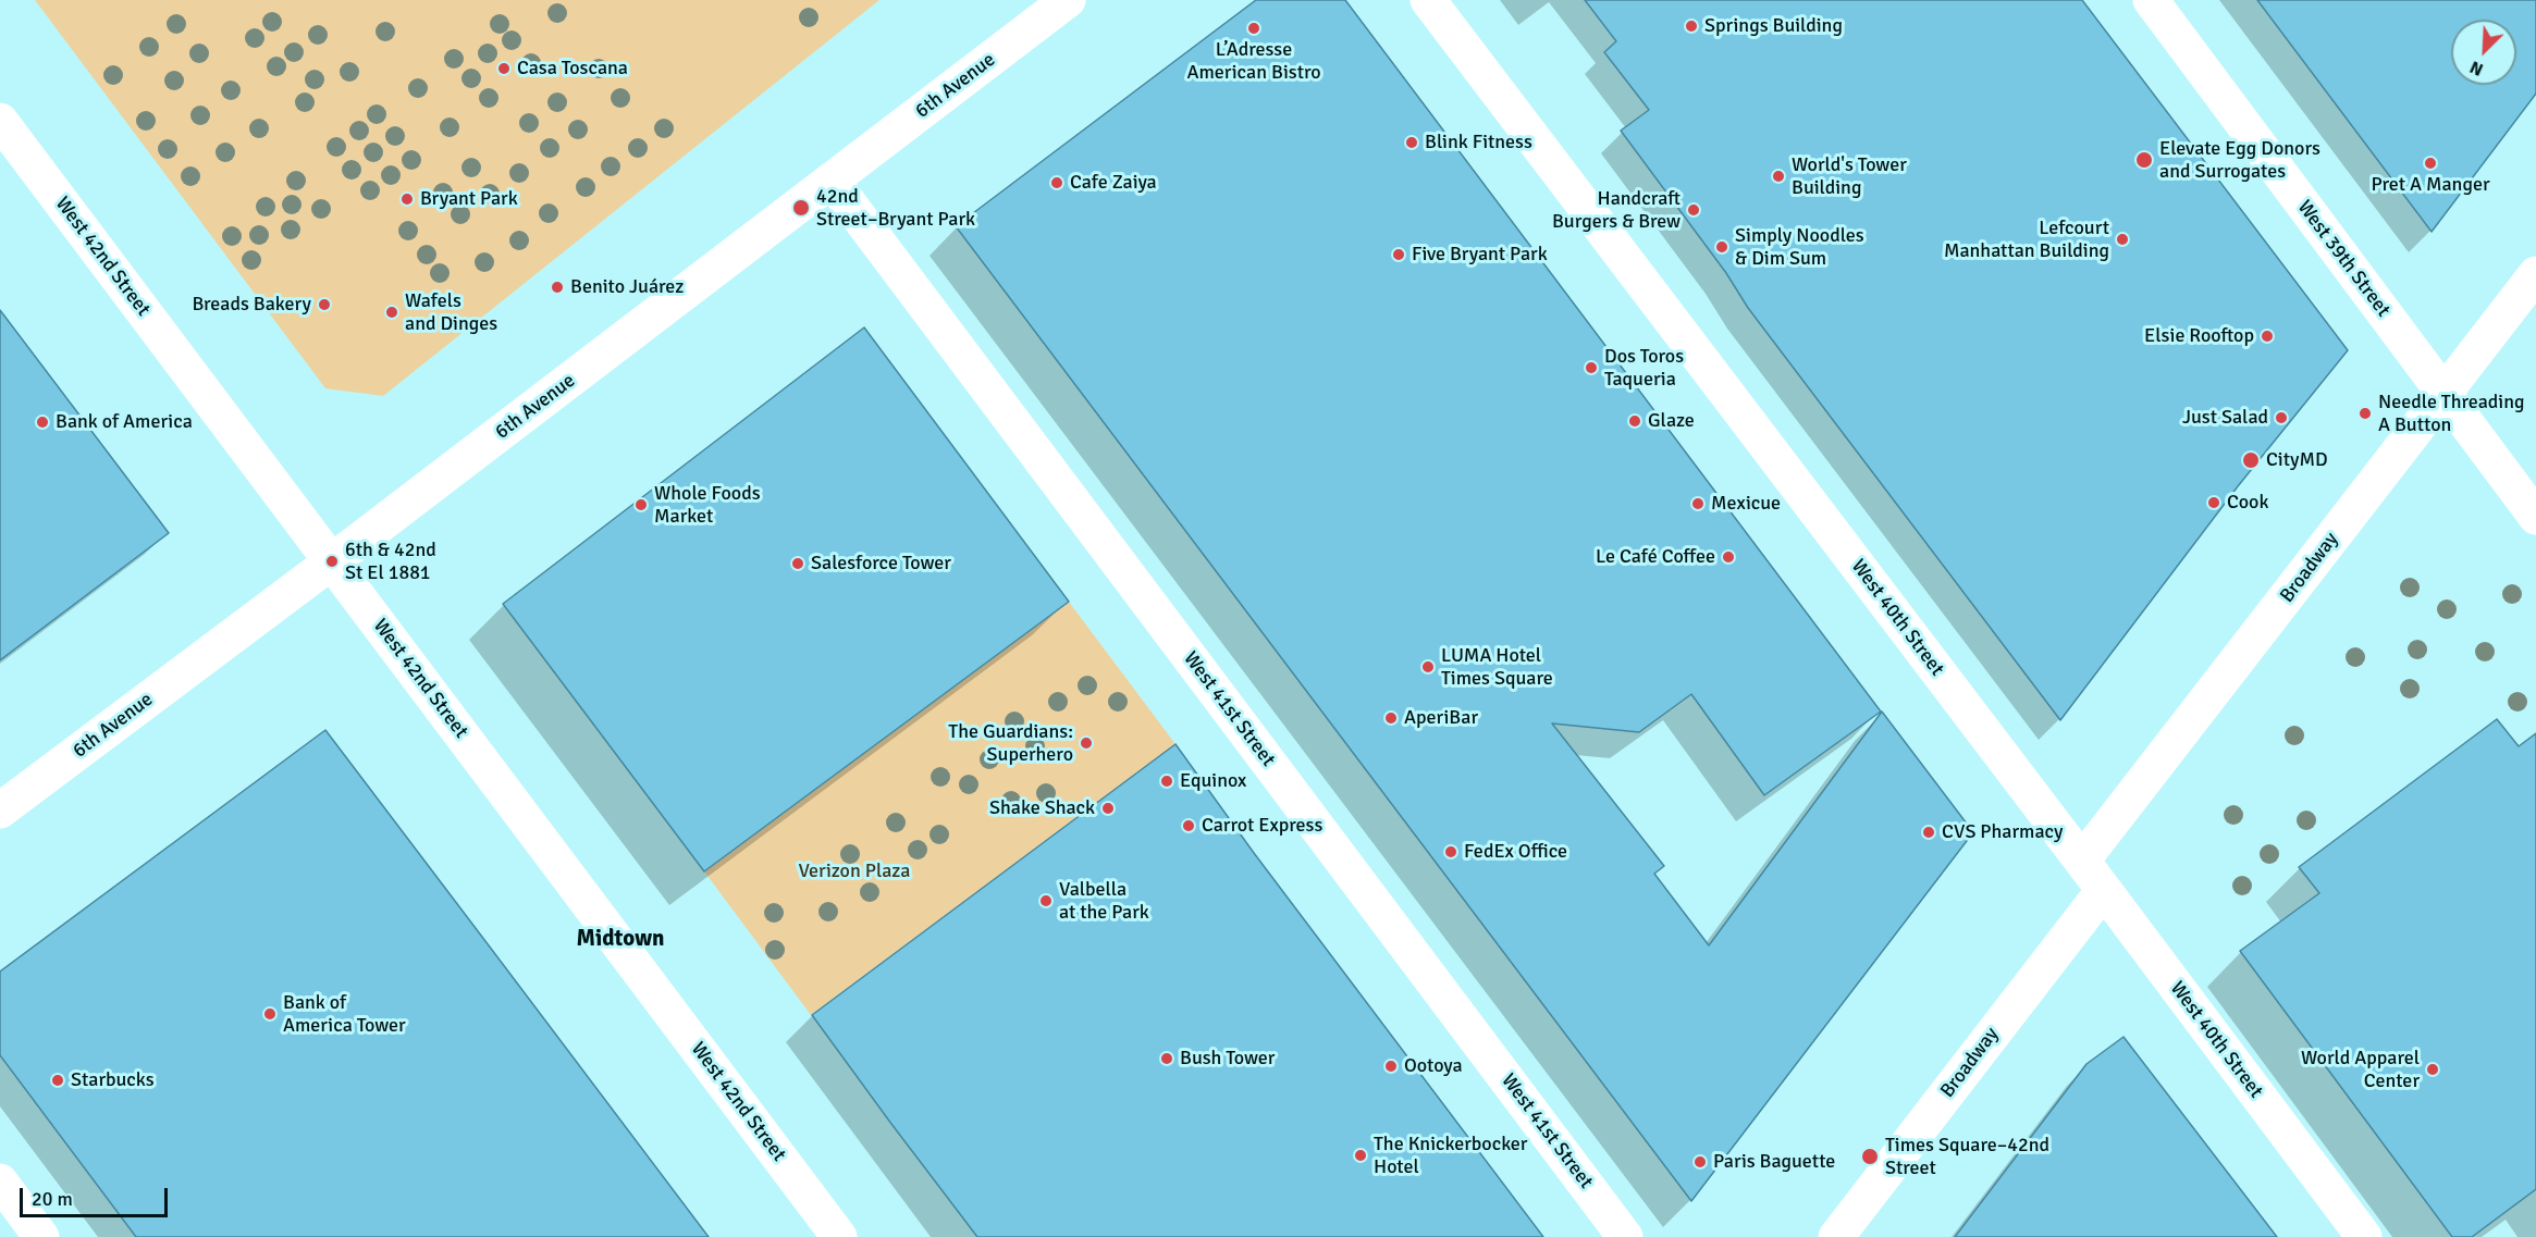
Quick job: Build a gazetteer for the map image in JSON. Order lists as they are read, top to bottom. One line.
{"streets":{"street":["6th Avenue","West 42nd Street","West 39th Street","Broadway","West 40th Street","West 41st Street"]},"crossings":[["6th Avenue","West 42nd Street"],["6th Avenue","West 41st Street"],["West 39th Street","Broadway"],["Broadway","West 40th Street"]],"districts":["Midtown"],"parks":["Verizon Plaza"],"places":["Springs Building","L’Adresse American Bistro","Casa Toscana","Blink Fitness","Elevate Egg Donors and Surrogates","Pret A Manger","World's Tower Building","Cafe Zaiya","Bryant Park","42nd Street–Bryant Park","Handcraft Burgers & Brew","Lefcourt Manhattan Building","Simply Noodles & Dim Sum","Five Bryant Park","Benito Juárez","Breads Bakery","Wafels and Dinges","Elsie Rooftop","Dos Toros Taqueria","Needle Threading A Button","Just Salad","Glaze","Bank of America","CityMD","Cook","Mexicue","Whole Foods Market","Le Café Coffee","6th & 42nd St El 1881","Salesforce Tower","LUMA Hotel Times Square","AperiBar","The Guardians: Superhero","Equinox","Shake Shack","Carrot Express","CVS Pharmacy","FedEx Office","Valbella at the Park","Bank of America Tower","Bush Tower","Ootoya","World Apparel Center","Starbucks","The Knickerbocker Hotel","Times Square–42nd Street","Paris Baguette"],"scale_bar":"20 m","north":"bottom left"}
